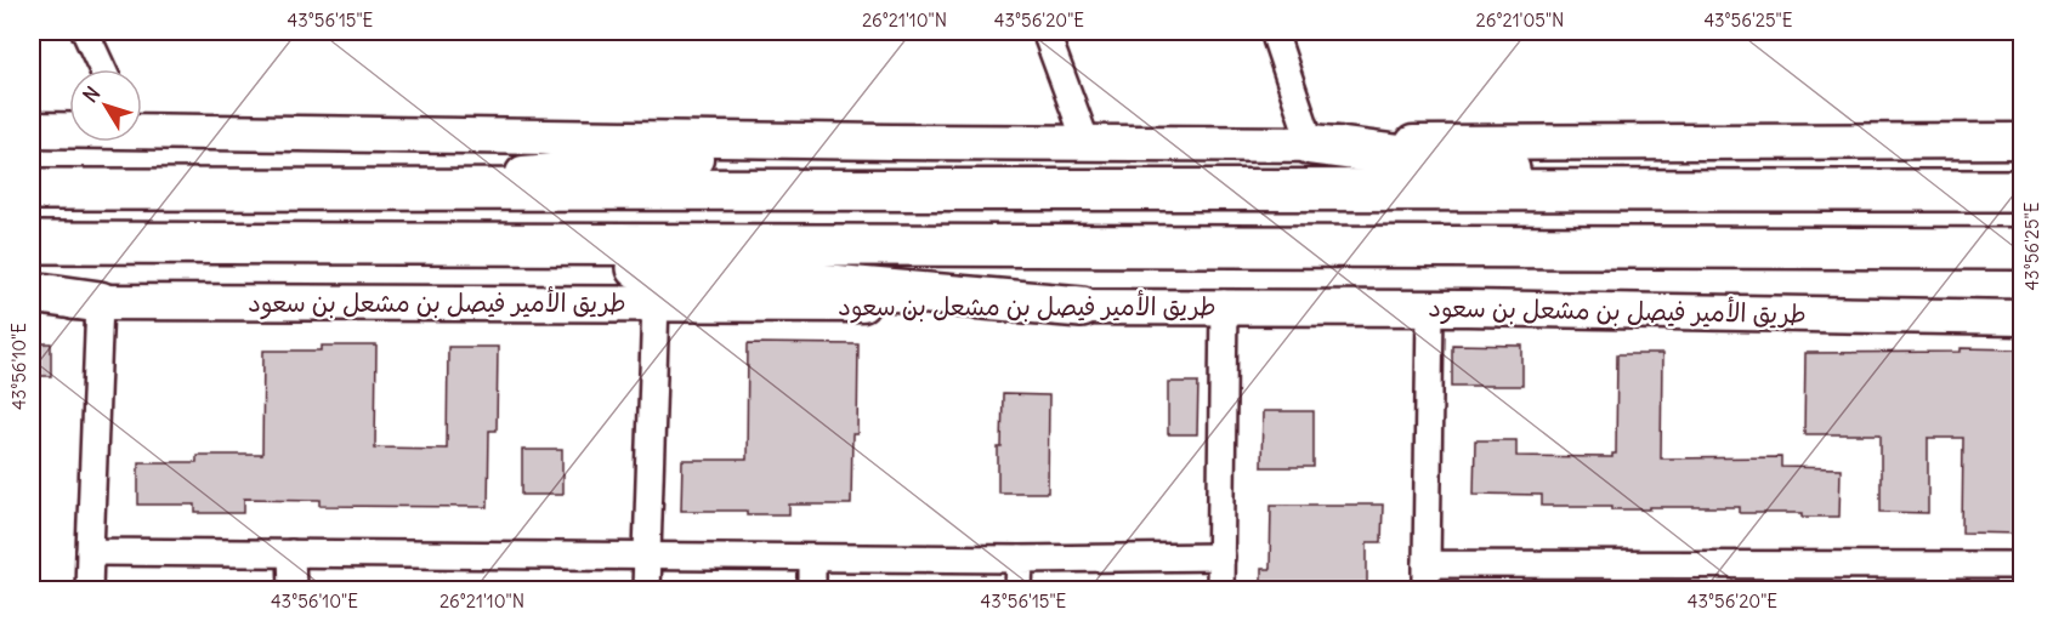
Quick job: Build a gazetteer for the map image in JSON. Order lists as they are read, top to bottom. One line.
{"streets":{"main road":["طريق الأمير فيصل بن مشعل بن سعود"]},"north":"top left","coordinates":["43°56'15\"E","26°21'10\"N","43°56'20\"E","26°21'05\"N","43°56'25\"E","43°56'10\"E"]}
